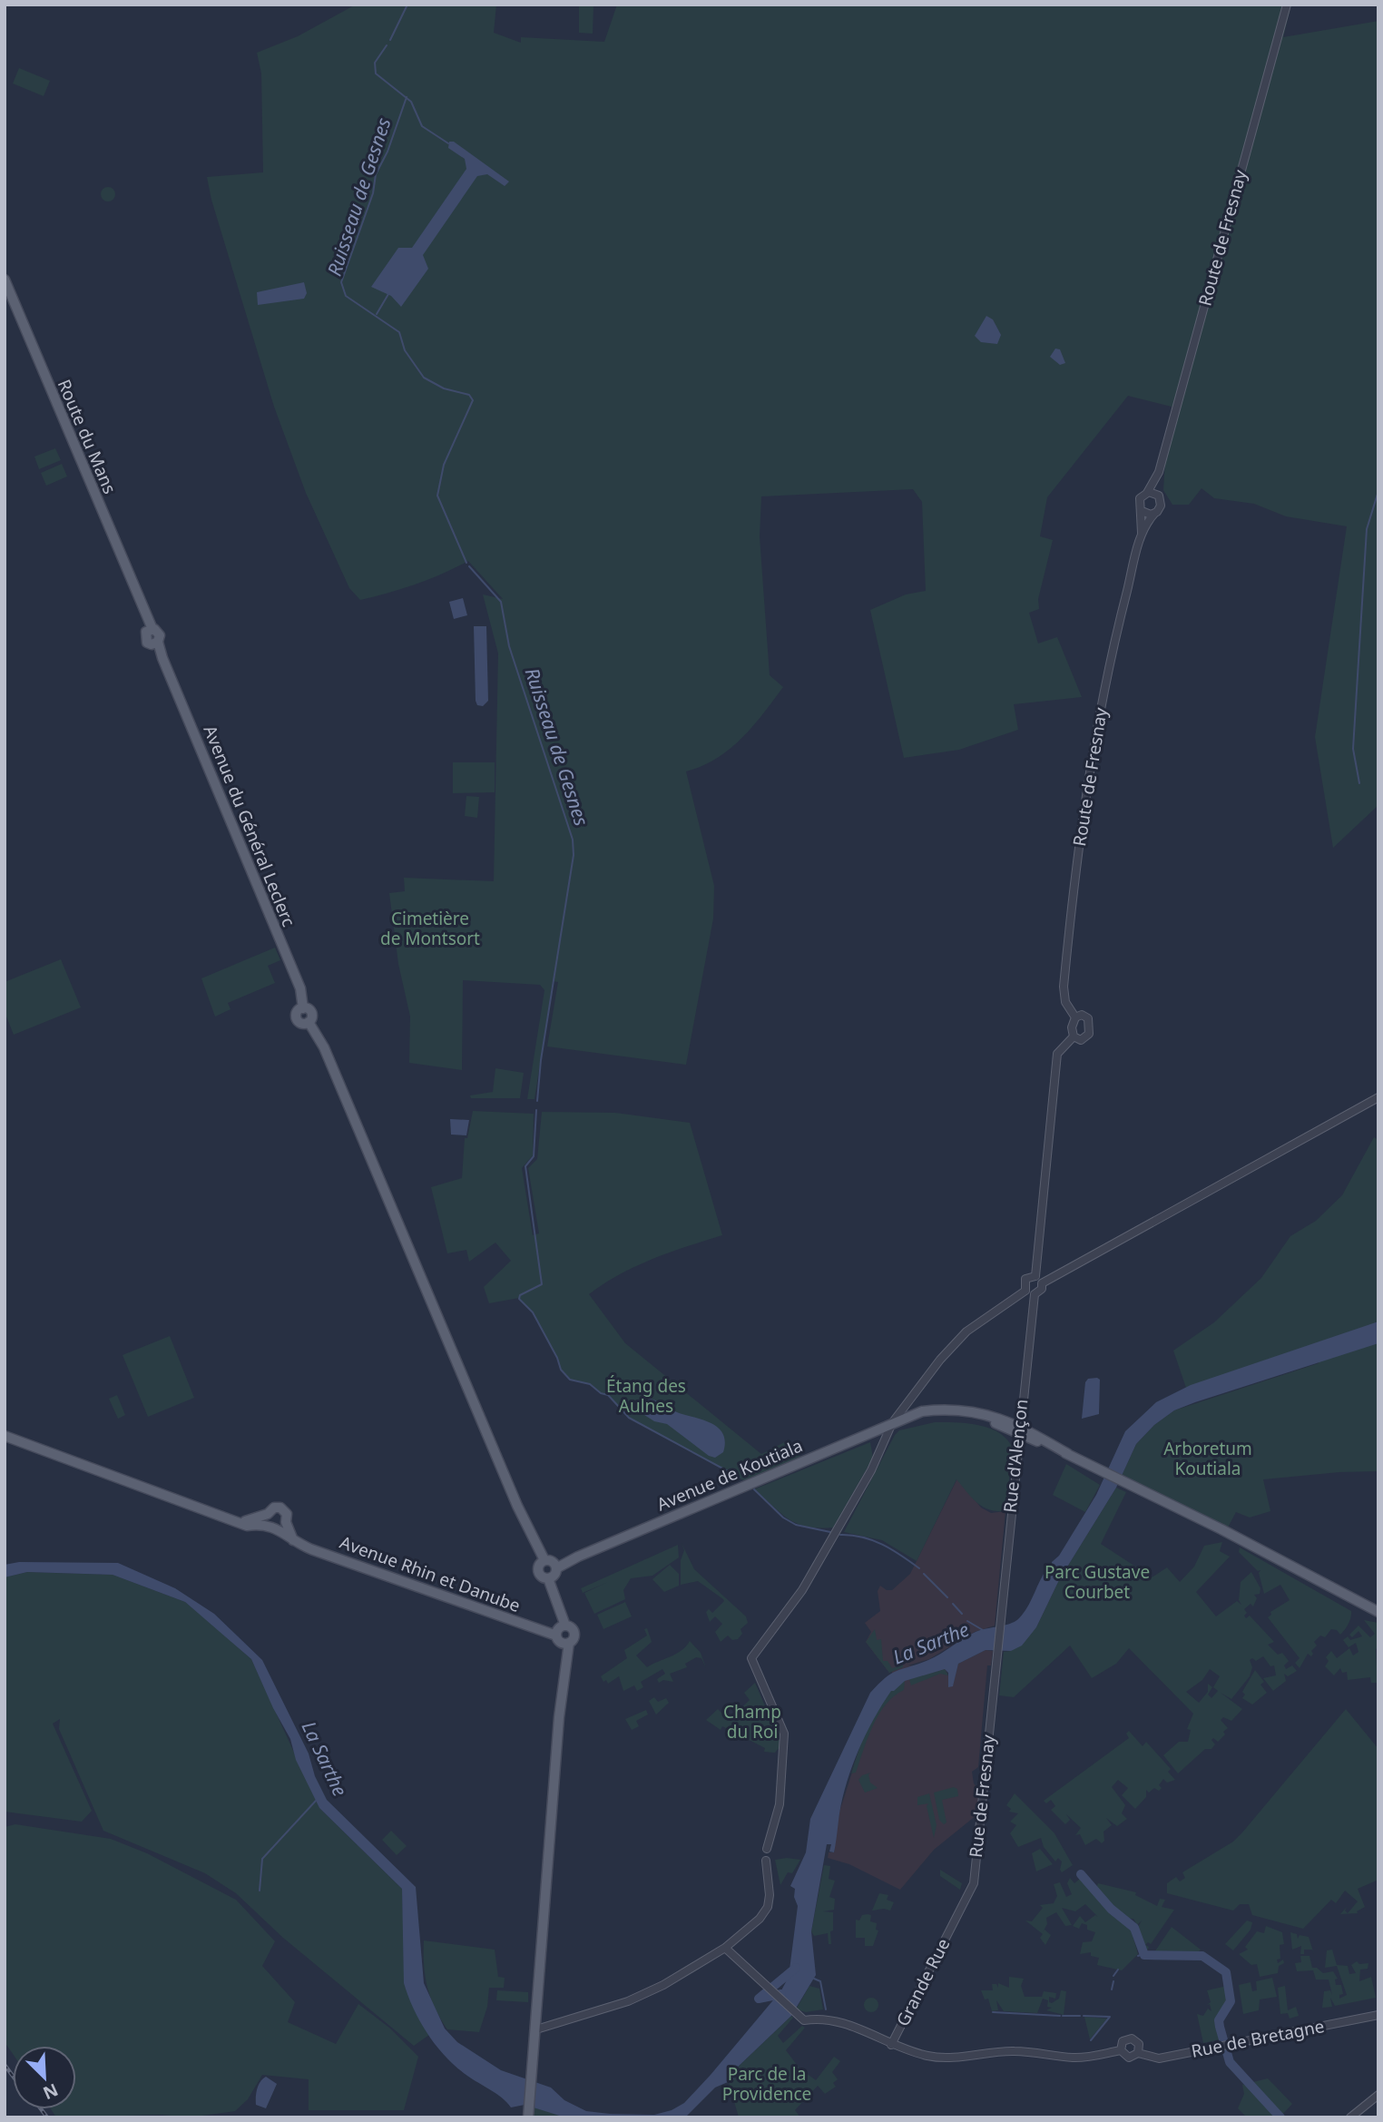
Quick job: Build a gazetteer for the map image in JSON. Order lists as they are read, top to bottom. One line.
{"streets":{"main road":["Route du Mans","Avenue du Général Leclerc","Avenue de Koutiala","Avenue Rhin et Danube"],"street":["Route de Fresnay","Rue d'Alençon","Rue de Fresnay","Grande Rue","Rue de Bretagne"]},"crossings":[["Route du Mans","Avenue du Général Leclerc"],["Avenue du Général Leclerc","Avenue de Koutiala"],["Rue d'Alençon","Avenue de Koutiala"],["Rue d'Alençon","Rue de Fresnay"],["Rue de Fresnay","Grande Rue"]],"water":["Ruisseau de Gesnes","La Sarthe"],"parks":["Cimetière de Montsort","Étang des Aulnes","Arboretum Koutiala","Parc Gustave Courbet","Champ du Roi","Parc de la Providence"],"north":"bottom right"}
